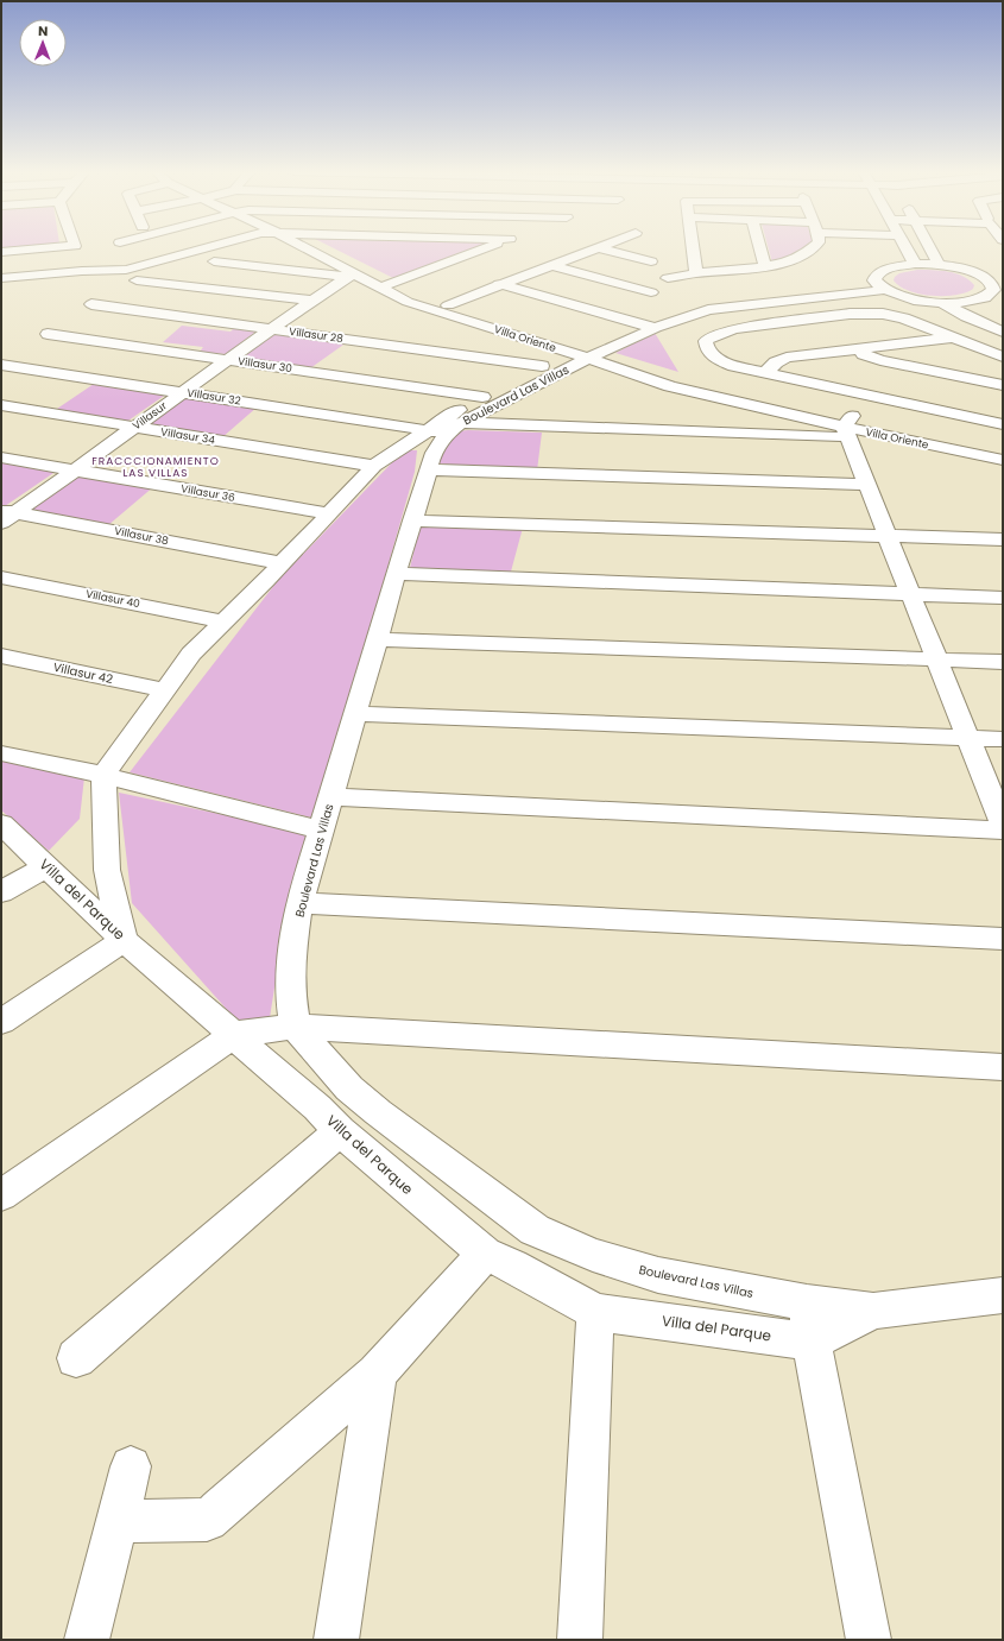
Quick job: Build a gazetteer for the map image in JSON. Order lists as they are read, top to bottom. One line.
{"streets":{"street":["Villasur 28","Villa Oriente","Villasur 30","Boulevard Las Villas","Villasur 32","Villasur","Villasur 34","Villasur 36","Villasur 38","Villasur 40","Villasur 42","Villa del Parque"]},"crossings":[["Villasur 28","Boulevard Las Villas"],["Villasur 28","Villasur"],["Villa Oriente","Boulevard Las Villas"],["Villa Oriente","Villasur 32"],["Villa Oriente","Villasur"],["Villasur 30","Boulevard Las Villas"],["Villasur 30","Villasur"],["Boulevard Las Villas","Villasur 32"],["Boulevard Las Villas","Villasur 34"],["Boulevard Las Villas","Villasur 36"],["Boulevard Las Villas","Villasur 38"],["Boulevard Las Villas","Villasur 40"],["Boulevard Las Villas","Villasur 42"],["Boulevard Las Villas","Villa del Parque"],["Villasur 32","Villasur"],["Villasur","Villasur 34"],["Villasur","Villasur 36"],["Villasur","Villasur 38"]],"districts":["FRACCCIONAMIENTO LAS VILLAS"],"north":"top"}
